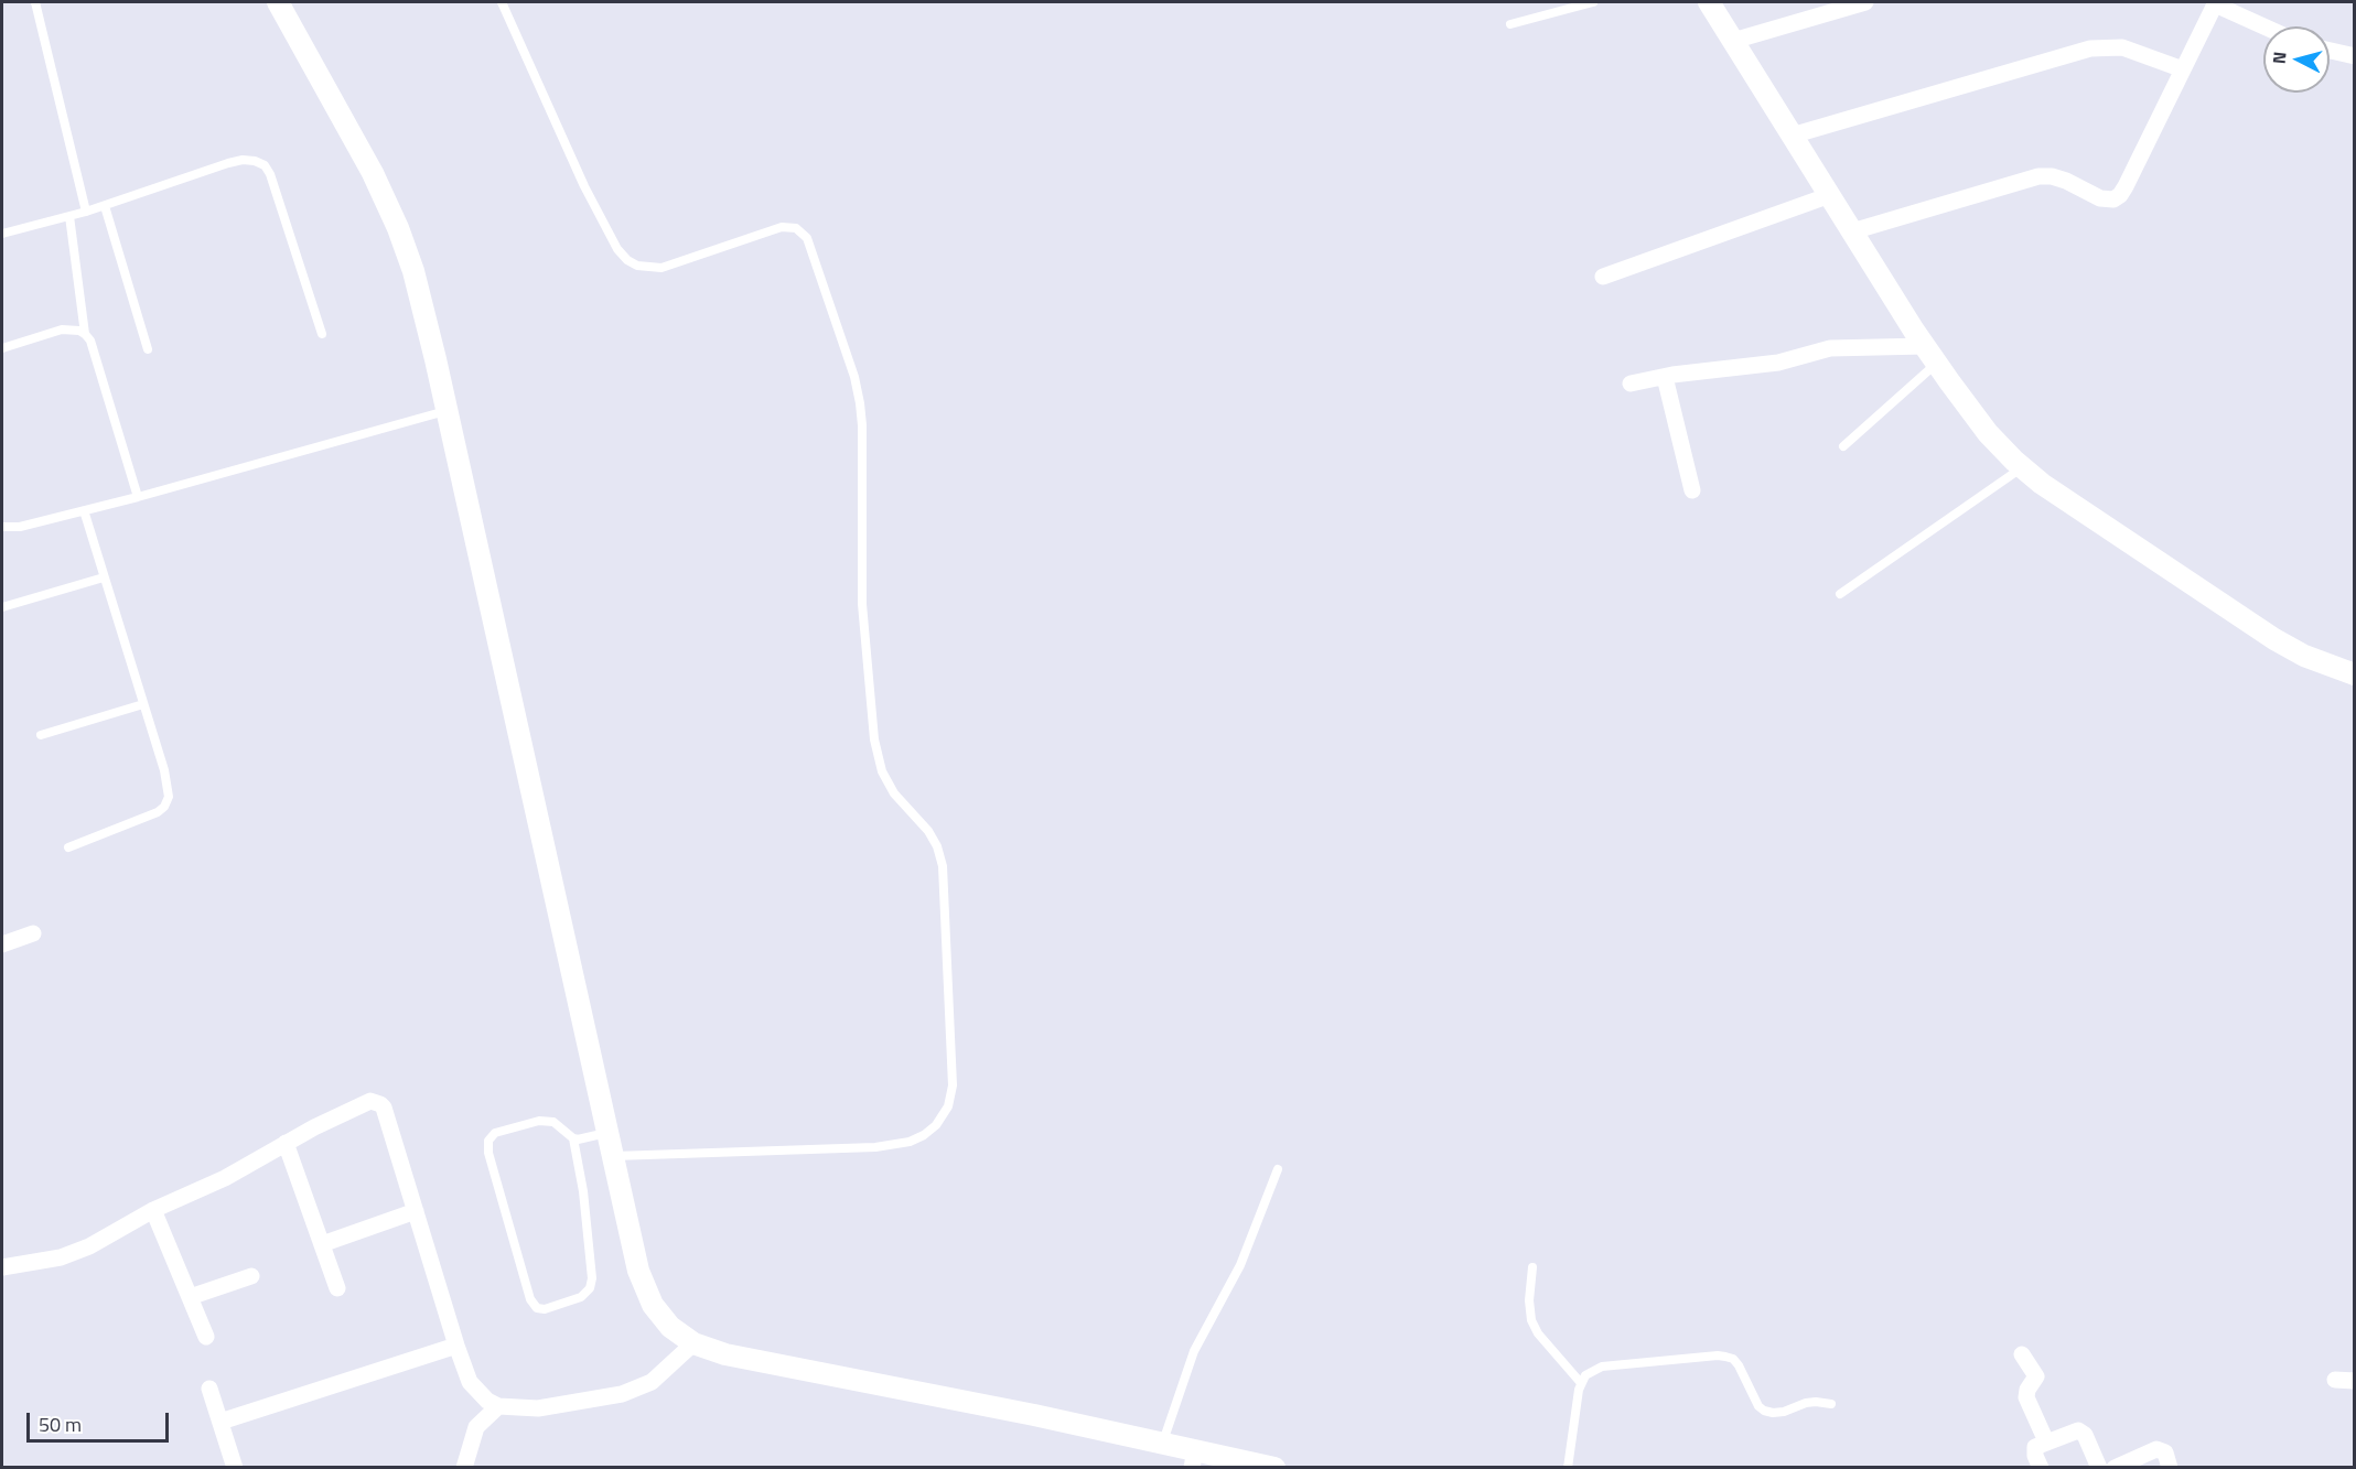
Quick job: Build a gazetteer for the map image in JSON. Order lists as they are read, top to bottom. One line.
{"scale_bar":"50 m","north":"left"}
